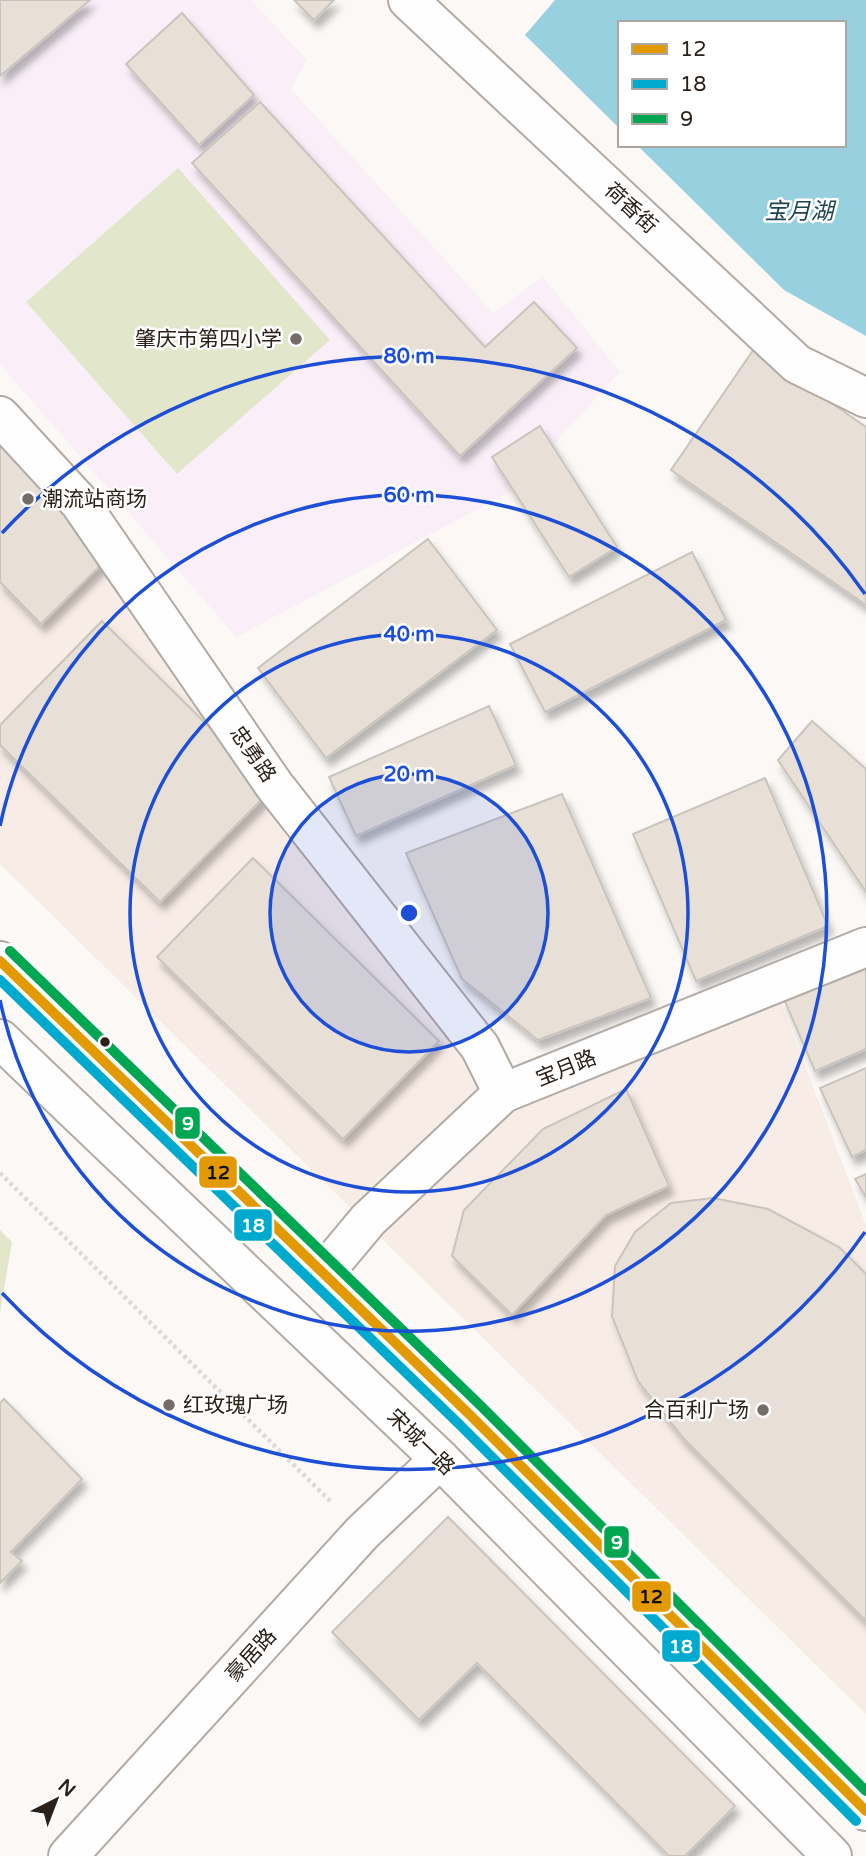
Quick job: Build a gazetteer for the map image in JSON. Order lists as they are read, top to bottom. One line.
{"streets":{"street":["荷香街","忠勇路","宝月路","宋城一路","豪居路"]},"crossings":[["忠勇路","宝月路"],["宋城一路","豪居路"]],"water":["宝月湖"],"places":["肇庆市第四小学","潮流站商场","红玫瑰广场","合百利广场"],"lines":["transit line 9","transit line 12","transit line 18"],"legend":["12","18","9"],"north":"top right","rings":["80 m","60 m","40 m","20 m"]}
